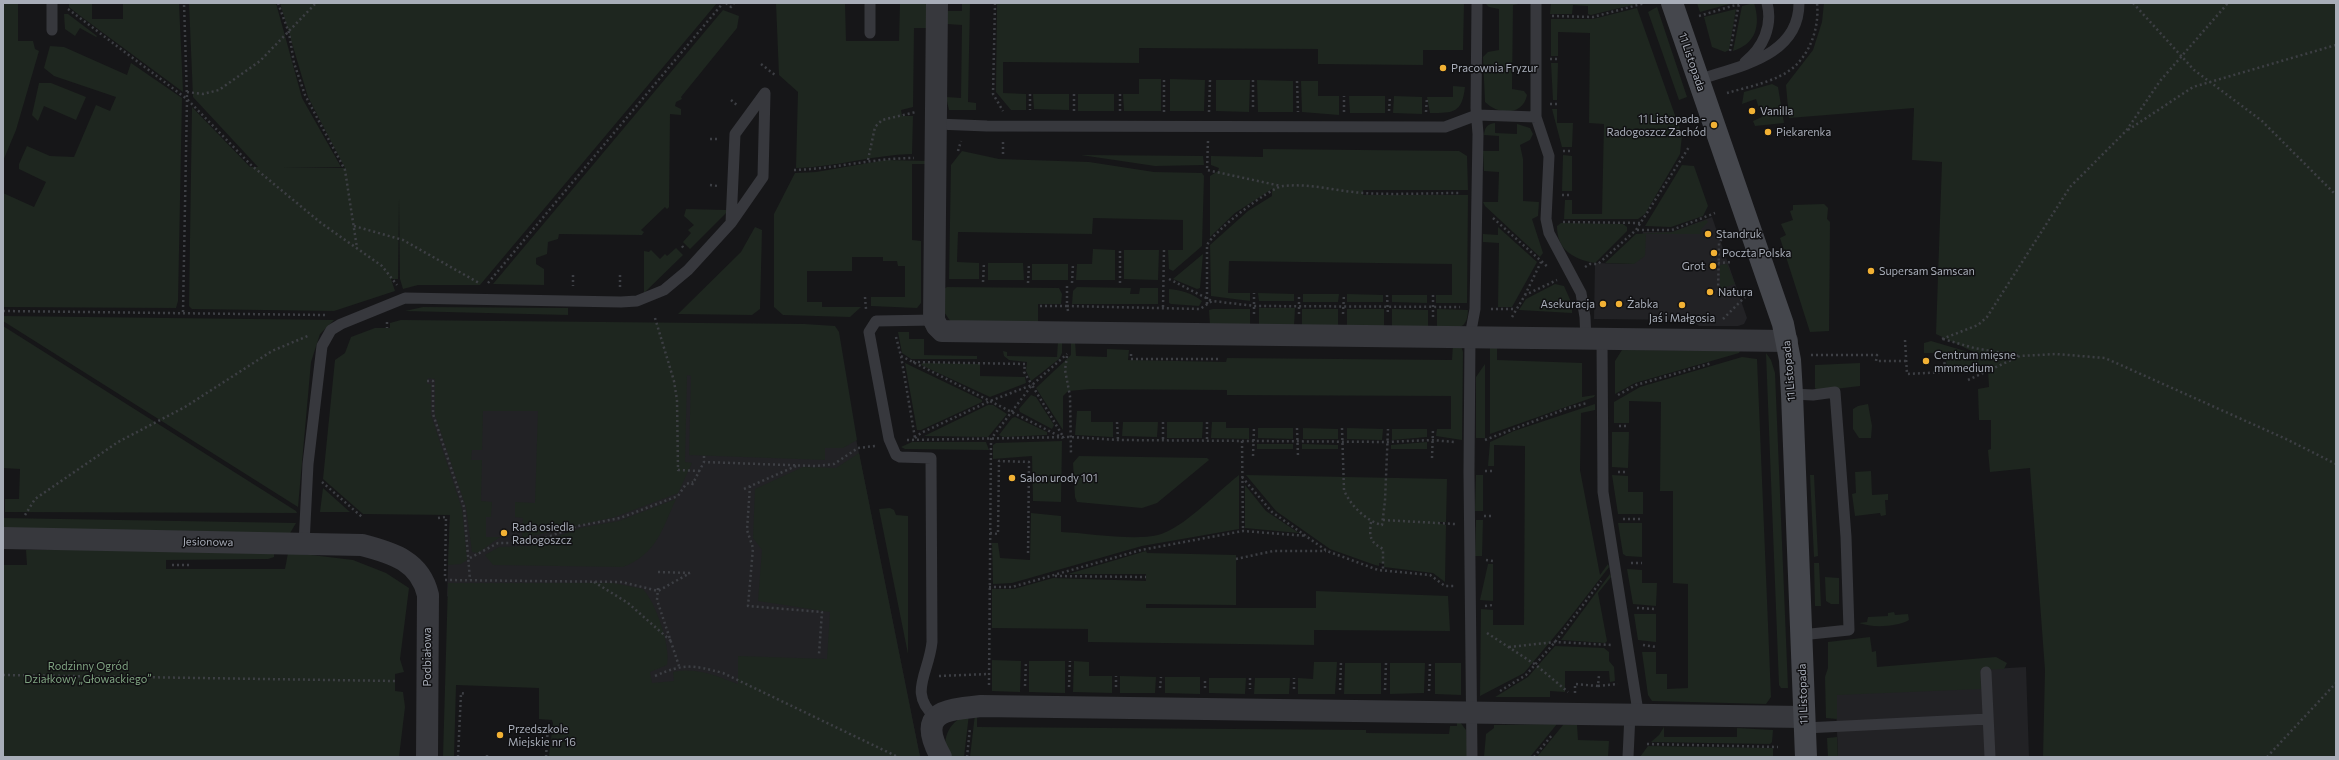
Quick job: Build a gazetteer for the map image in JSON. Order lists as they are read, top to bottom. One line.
{"streets":{"street":["11 Listopada","Jesionowa","Podbiałowa"]},"crossings":[["Jesionowa","Podbiałowa"]],"parks":["Rodzinny Ogród Działkowy „Głowackiego”"],"places":["Pracownia Fryzur","Vanilla","11 Listopada - Radogoszcz Zachód","Piekarenka","Standruk","Poczta Polska","Grot","Supersam Samscan","Natura","Asekuracja","Żabka","Jaś i Małgosia","Centrum mięsne mmmedium","Salon urody 101","Rada osiedla Radogoszcz","Przedszkole Miejskie nr 16"]}
